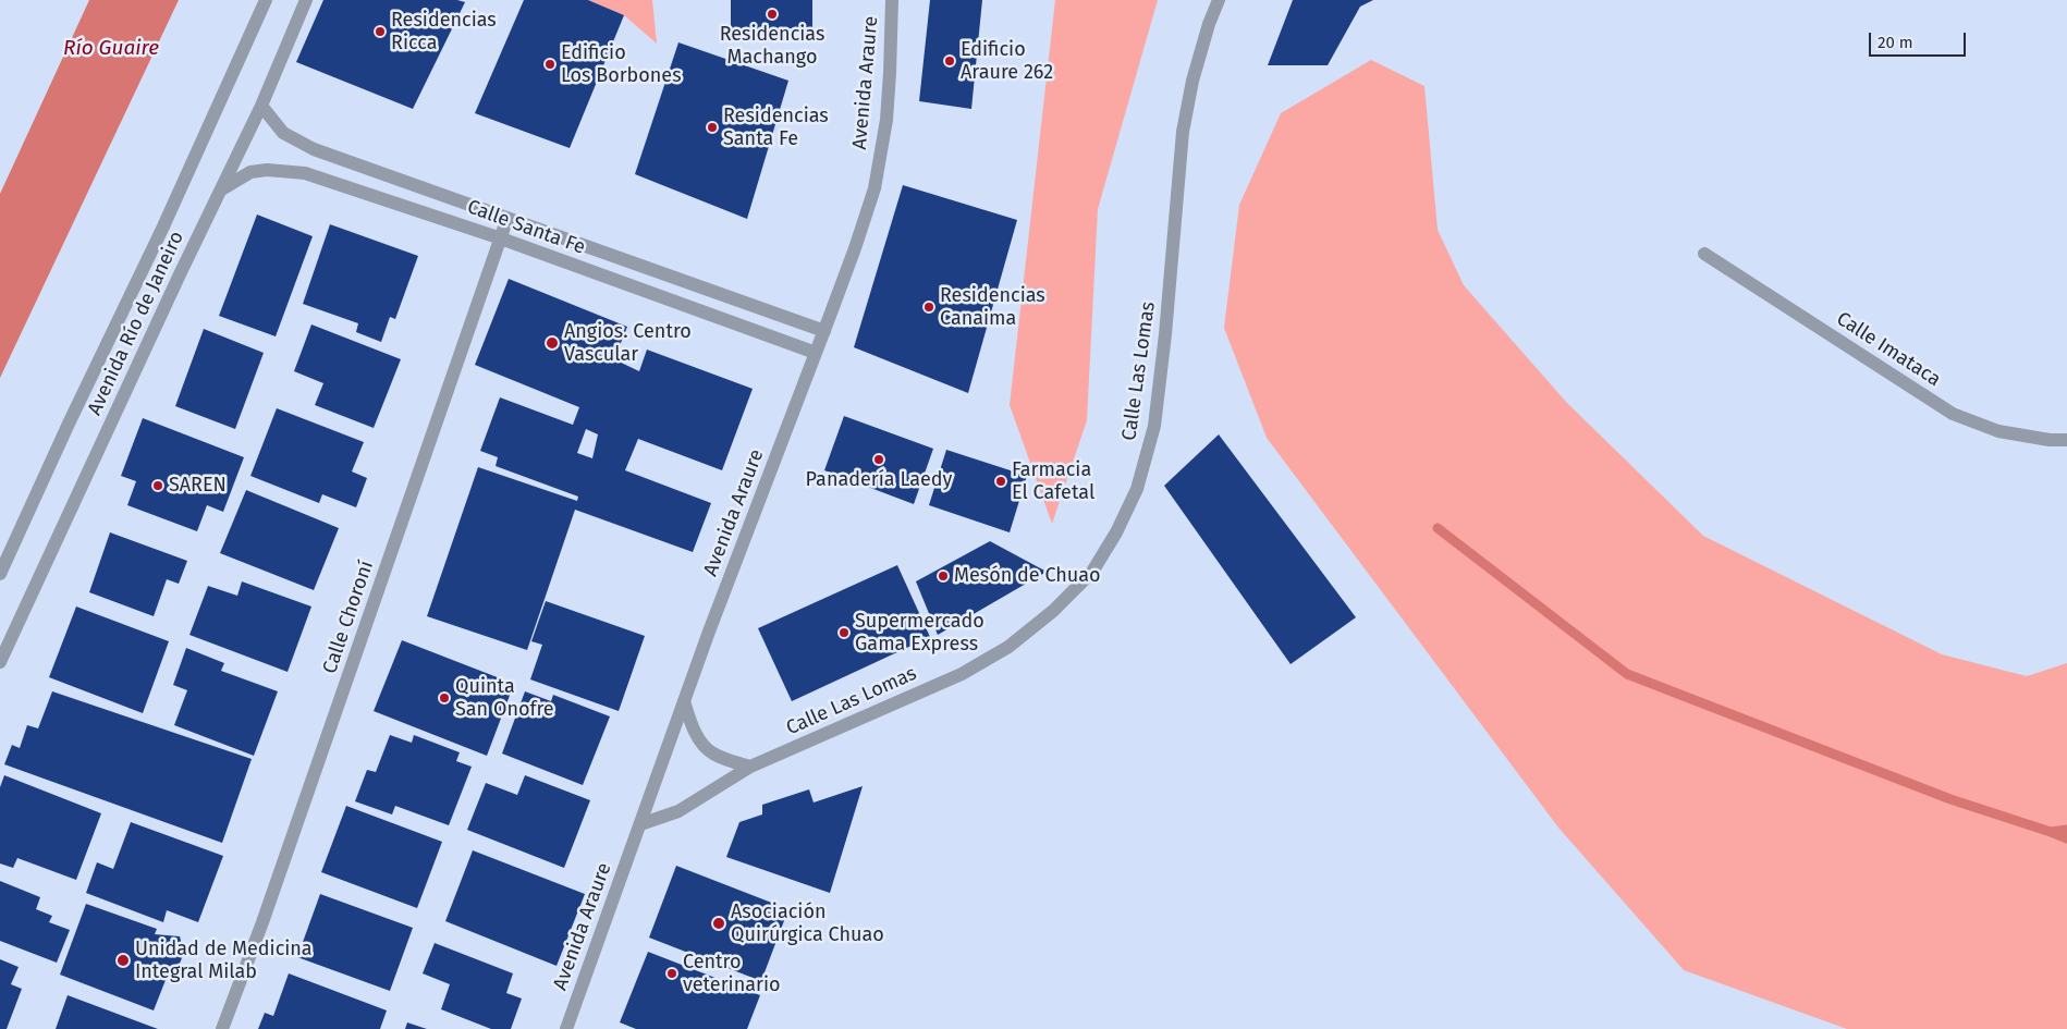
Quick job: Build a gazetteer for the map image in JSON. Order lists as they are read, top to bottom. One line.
{"streets":{"street":["Avenida Araure","Calle Santa Fe","Avenida Río de Janeiro","Calle Imataca","Calle Las Lomas","Calle Choroní"]},"crossings":[["Avenida Araure","Calle Santa Fe"],["Avenida Araure","Calle Las Lomas"],["Calle Santa Fe","Avenida Río de Janeiro"],["Calle Santa Fe","Calle Choroní"]],"water":["Río Guaire"],"places":["Residencias Machango","Residencias Ricca","Edificio Araure 262","Edificio Los Borbones","Residencias Santa Fe","Residencias Canaima","Angios. Centro Vascular","Panadería Laedy","Farmacia El Cafetal","SAREN","Mesón de Chuao","Supermercado Gama Express","Quinta San Onofre","Asociación Quirúrgica Chuao","Unidad de Medicina Integral Milab","Centro veterinario"],"scale_bar":"20 m"}
